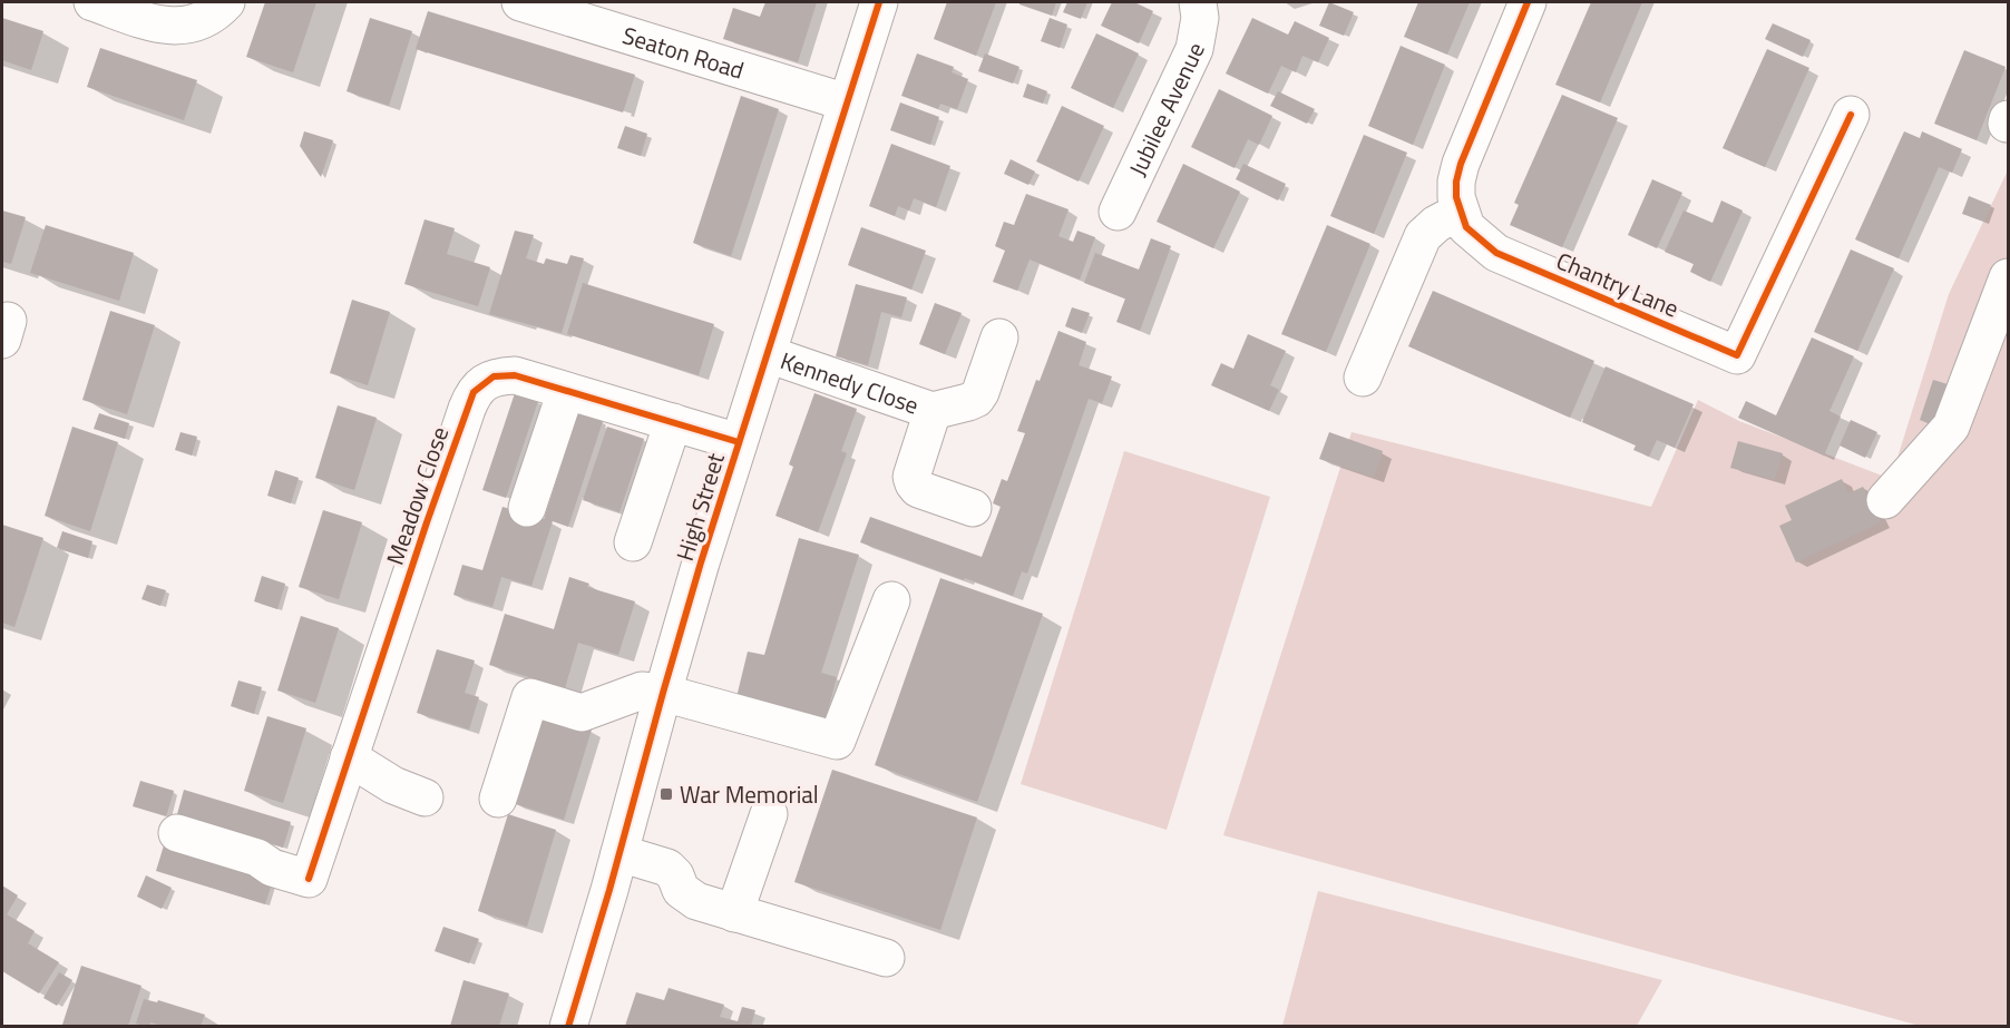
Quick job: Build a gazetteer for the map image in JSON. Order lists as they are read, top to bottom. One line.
{"streets":{"street":["Seaton Road","Jubilee Avenue","Chantry Lane","Kennedy Close","Meadow Close","High Street"]},"crossings":[["Seaton Road","High Street"],["Kennedy Close","High Street"],["Meadow Close","High Street"]],"places":{"transit":["War Memorial"]}}
